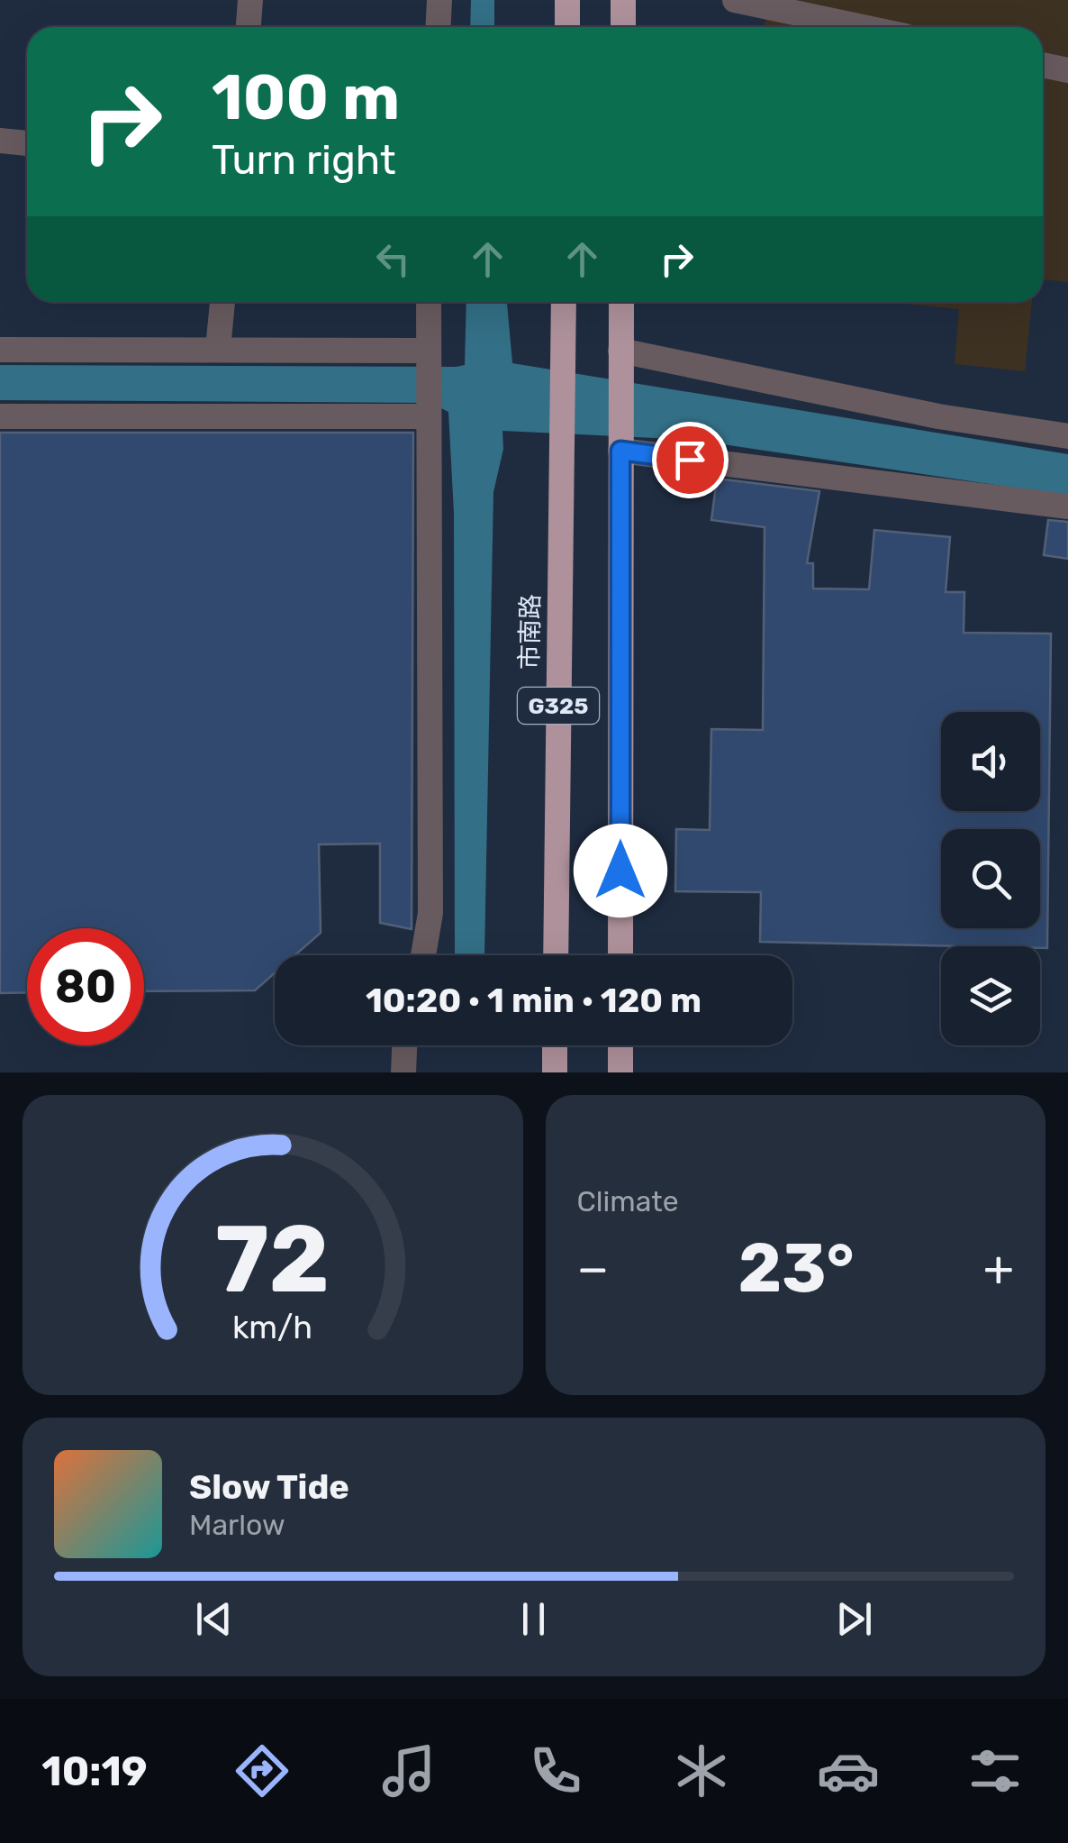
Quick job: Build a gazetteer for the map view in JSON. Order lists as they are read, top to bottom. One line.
{"streets":{"highway":["市南路","G325"]},"page":{"turn":["100 m","Turn right"],"limit":"80","trip":"10:20 · 1 min · 120 m","tile":"Climate","heat":["−","23°","+"],"song":["Slow Tide","Marlow"],"tabs":"10:19","gauge":["72","km/h"]}}
